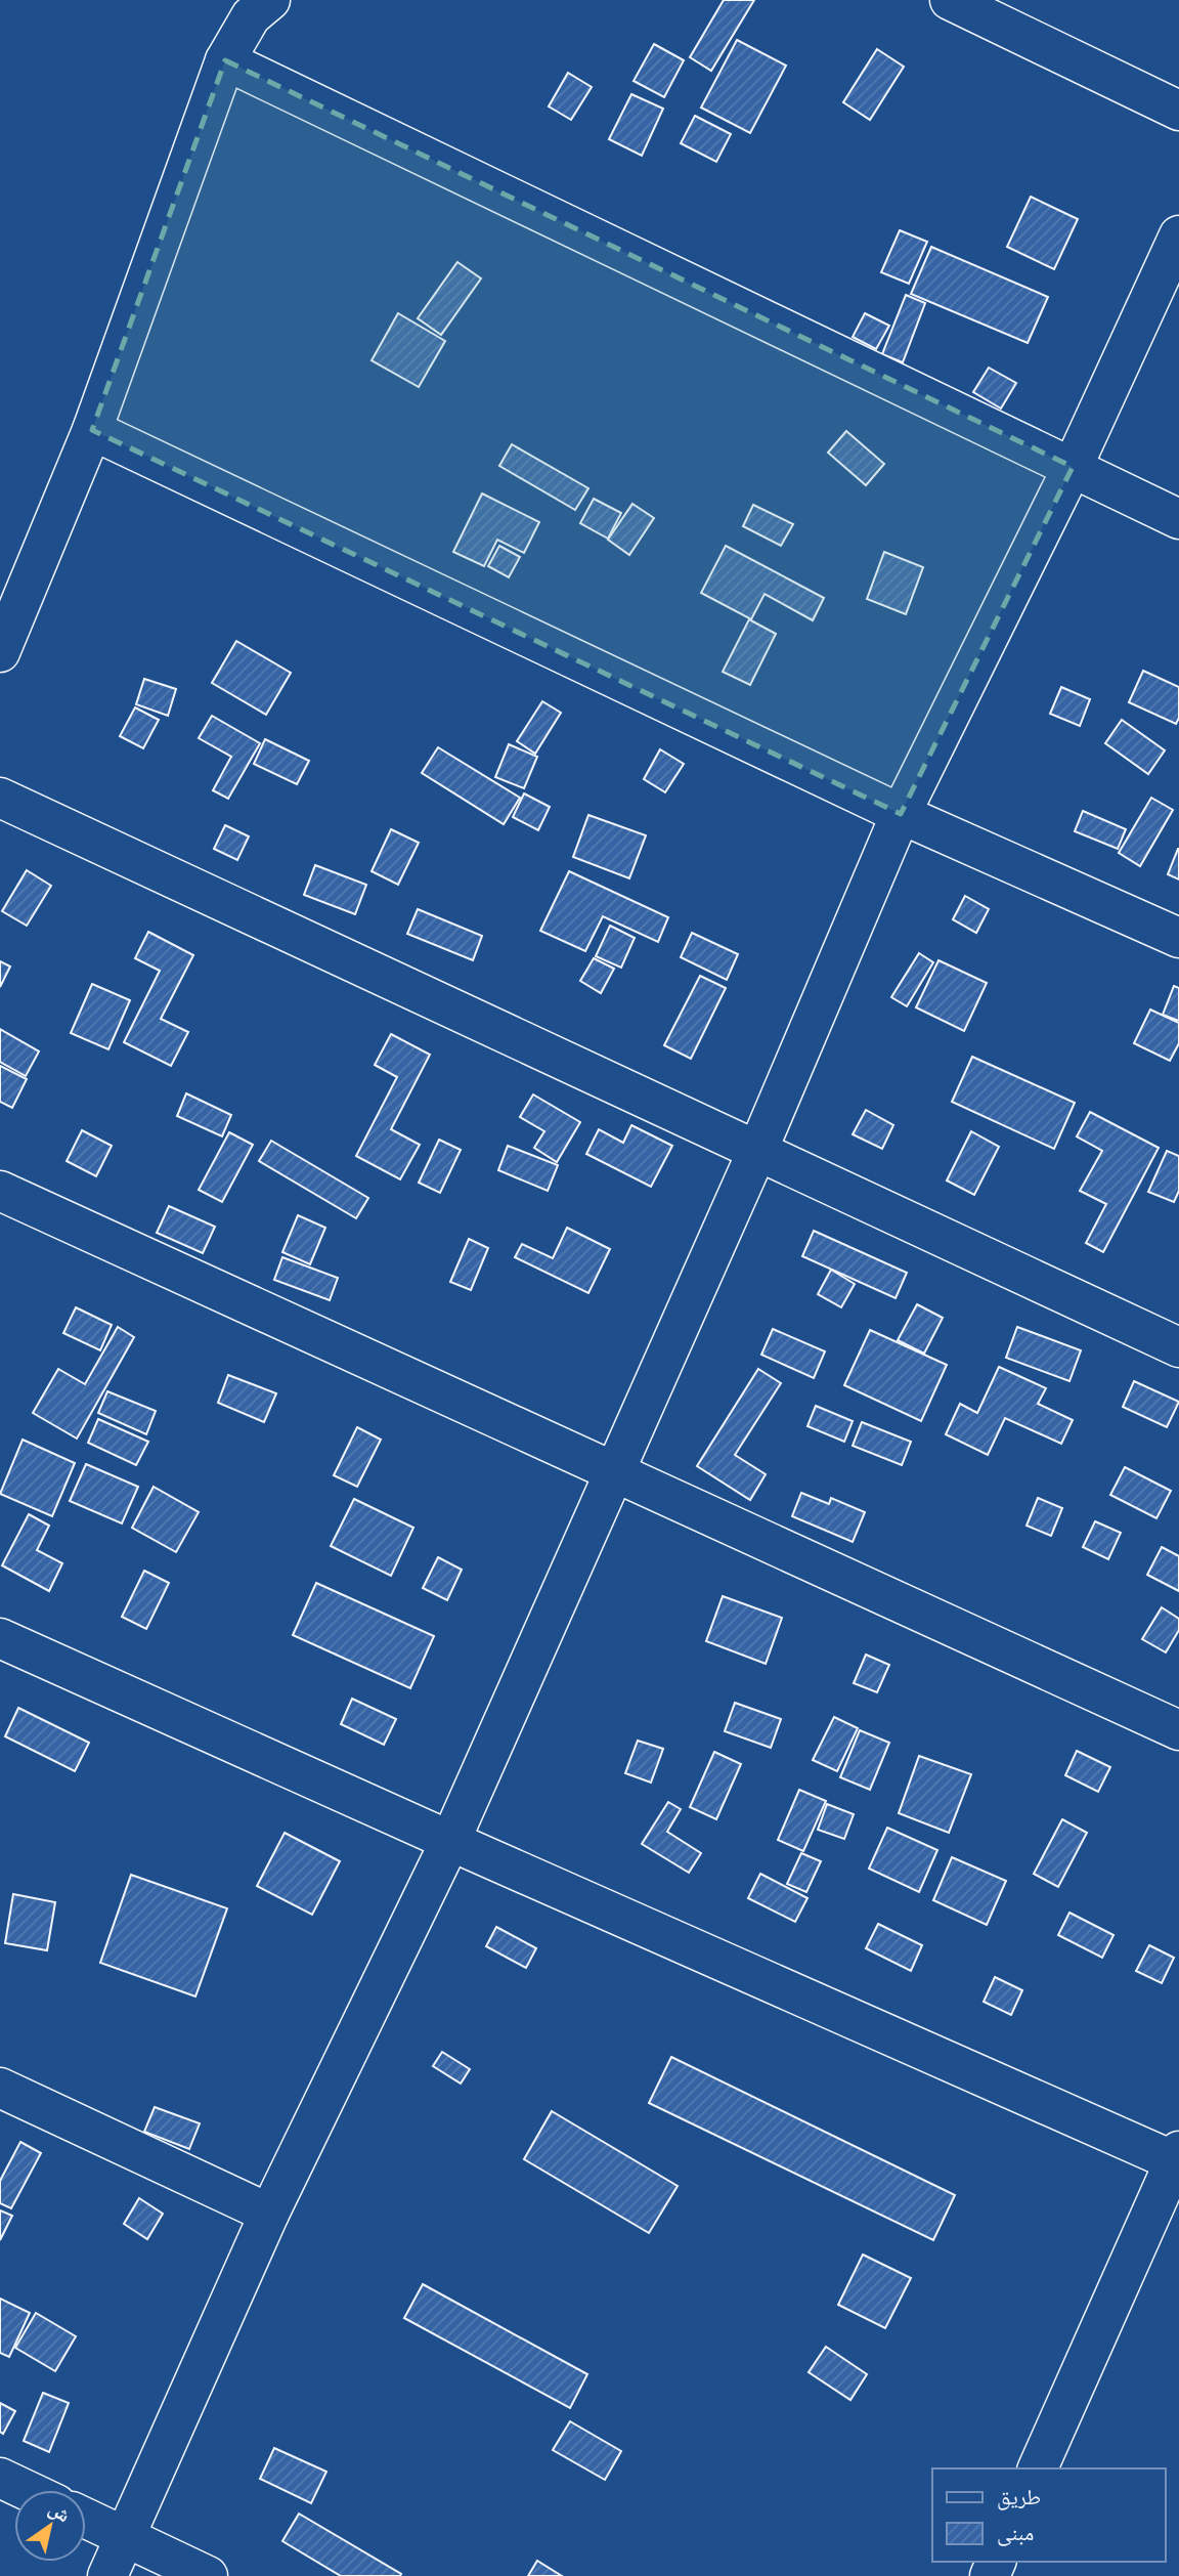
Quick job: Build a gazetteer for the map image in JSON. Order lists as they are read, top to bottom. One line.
{"legend":["طريق","مبنى"],"north":"top right"}
